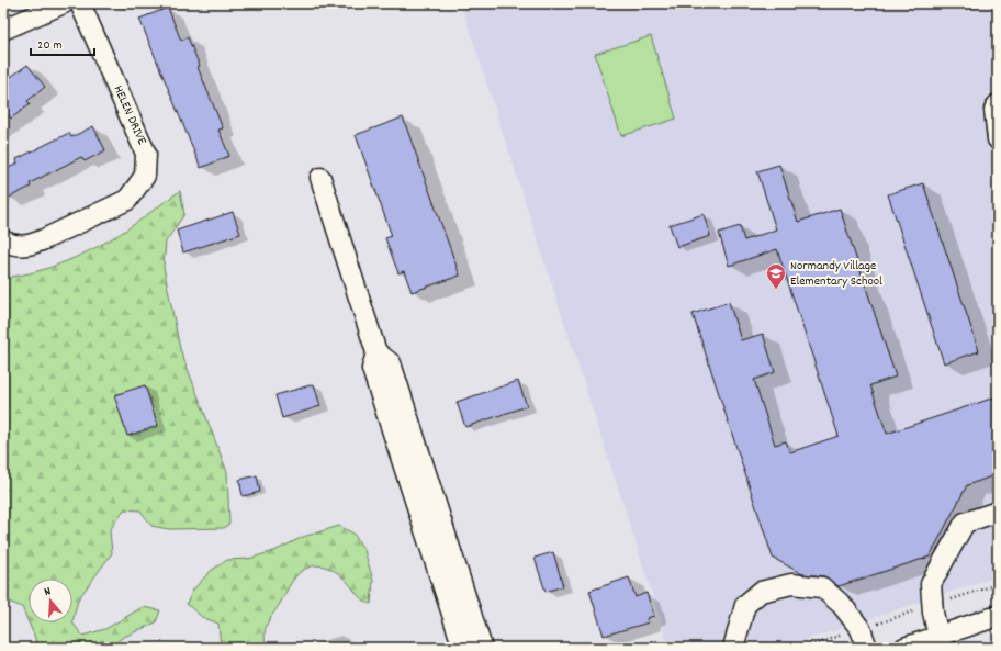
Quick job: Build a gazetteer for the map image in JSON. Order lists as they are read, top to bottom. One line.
{"streets":{"street":["HELEN DRIVE"]},"places":{"school or university":["Normandy Village Elementary School"]},"scale_bar":"20 m","north":"top"}
